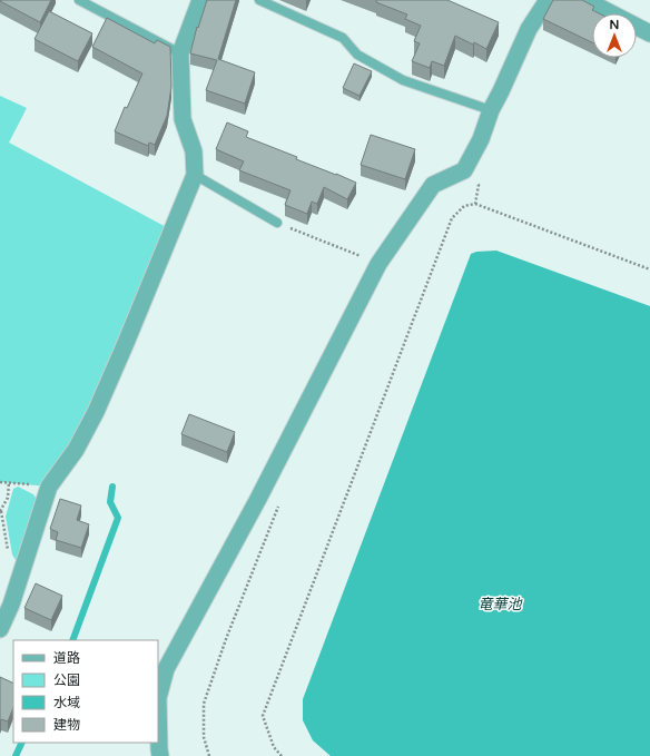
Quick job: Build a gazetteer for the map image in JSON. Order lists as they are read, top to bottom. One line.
{"water":["竜華池"],"legend":["道路","公園","水域","建物"],"north":"top"}
